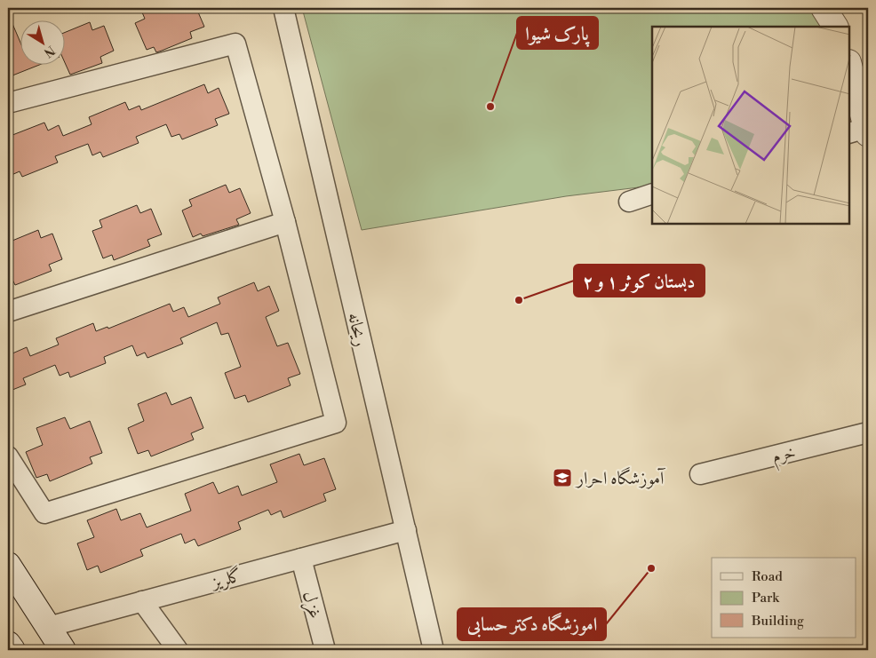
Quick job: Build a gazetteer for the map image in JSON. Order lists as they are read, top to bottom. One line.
{"streets":{"street":["ریحانه","خرم","گلریز","غزل"]},"crossings":[["ریحانه","گلریز"],["گلریز","غزل"]],"places":{"other":["پارک شیوا","دبستان کوثر ۱ و ۲","اموزشگاه دکتر حسابی"],"school or university":["آموزشگاه احرار"]},"legend":["Road","Park","Building"],"north":"bottom right"}
